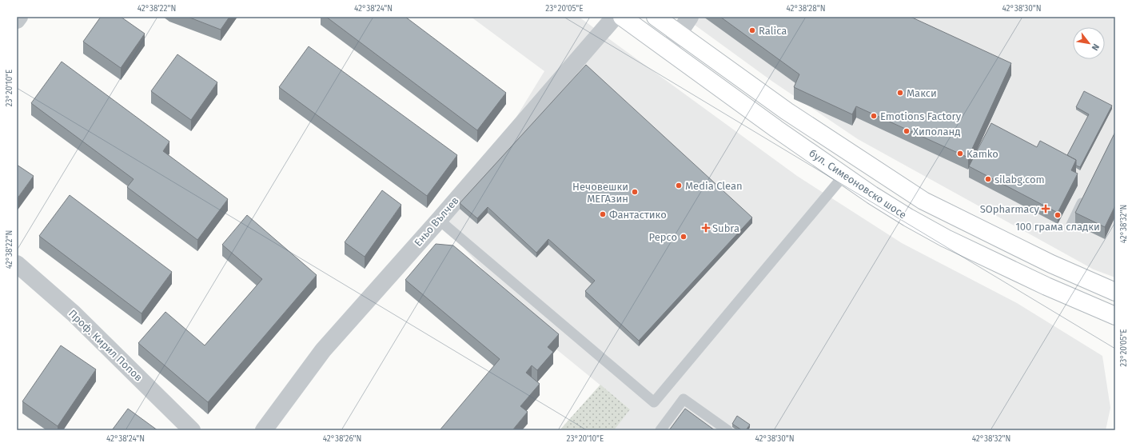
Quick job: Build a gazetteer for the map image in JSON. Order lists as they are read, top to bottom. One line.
{"streets":{"main road":["бул. Симеоновско шосе"],"street":["Еньо Вълчев","Проф. Кирил Попов"]},"places":{"other":["Ralica","Макси","Emotions Factory","Хиполанд","Kamko","silabg.com","Media Clean","Нечовешки МЕГАзин","Фантастико","100 грама сладки","Pepco"],"health":["SOpharmacy","Subra"]},"north":"bottom right","coordinates":["42°38'22\"N","42°38'24\"N","23°20'05\"E","42°38'28\"N","42°38'30\"N","23°20'10\"E","42°38'32\"N","42°38'26\"N"]}
